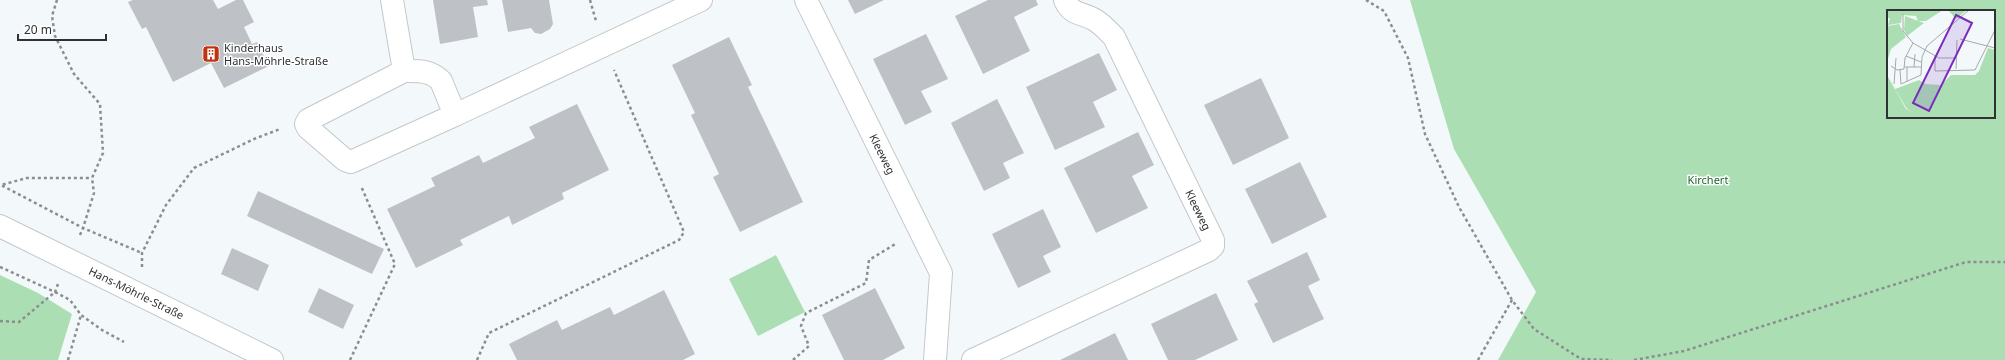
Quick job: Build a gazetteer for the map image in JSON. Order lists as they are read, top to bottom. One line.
{"streets":{"street":["Kleeweg","Hans-Möhrle-Straße"]},"parks":["Kirchert"],"places":{"building":["Kinderhaus Hans-Möhrle-Straße"]},"scale_bar":"20 m"}
